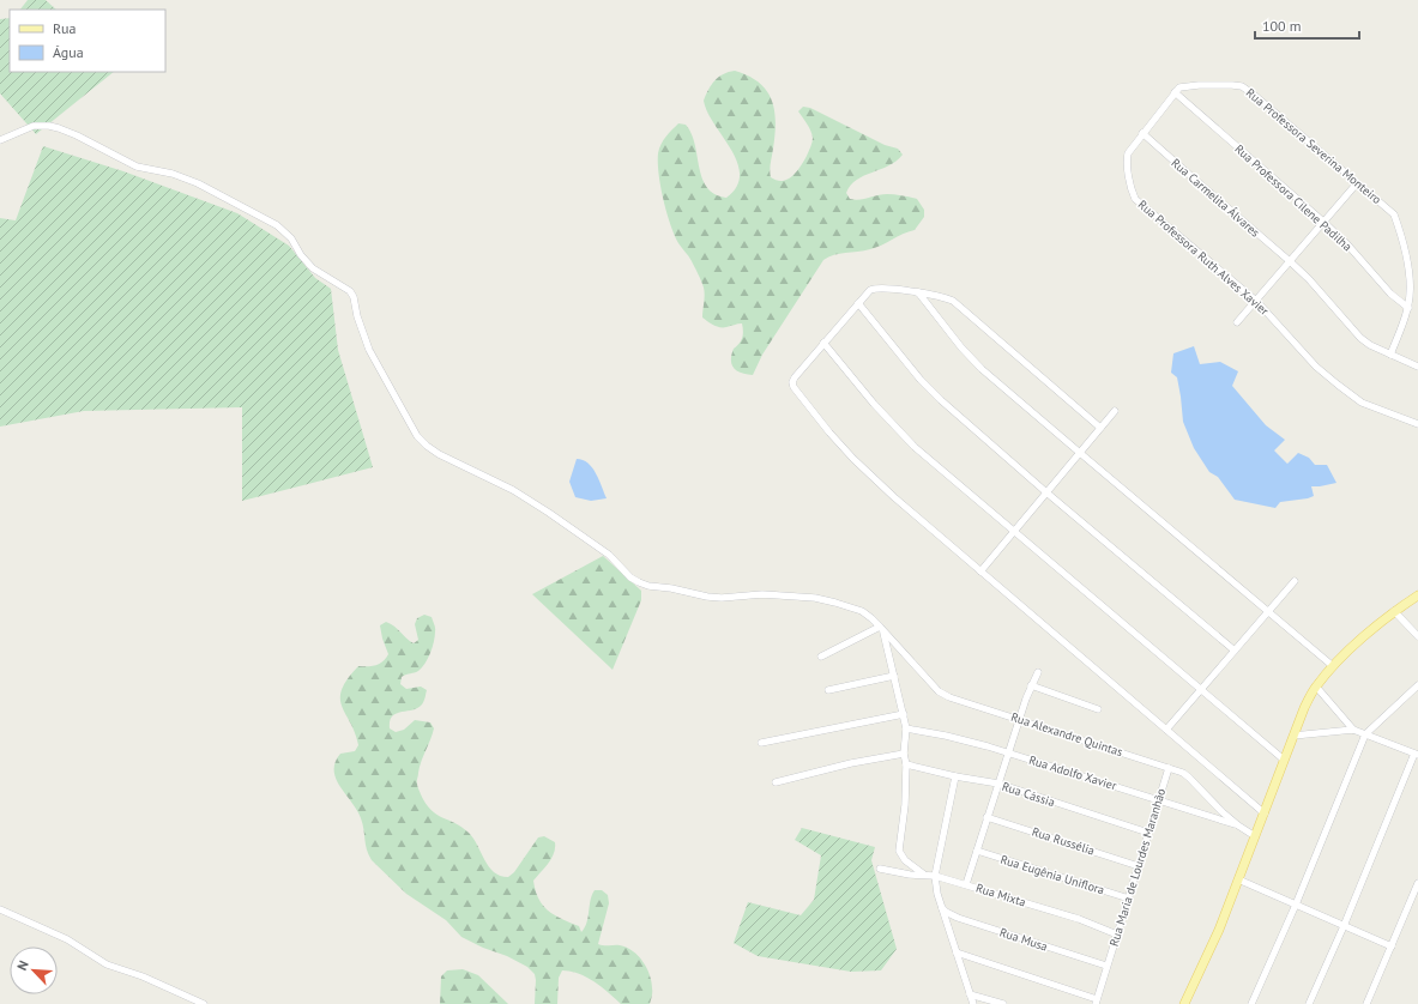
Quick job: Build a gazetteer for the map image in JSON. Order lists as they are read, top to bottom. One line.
{"streets":{"street":["Rua Professora Severina Monteiro","Rua Carmelita Álvares","Rua Professora Cilene Padilha","Rua Professora Ruth Alves Xavier","Rua Alexandre Quintas","Rua Adolfo Xavier","Rua Cássia","Rua Russélia","Rua Maria de Lourdes Maranhão","Rua Eugênia Uniflora","Rua Mixta","Rua Musa"]},"crossings":[["Rua Professora Severina Monteiro","Rua Professora Cilene Padilha"],["Rua Carmelita Álvares","Rua Professora Ruth Alves Xavier"],["Rua Alexandre Quintas","Rua Adolfo Xavier"],["Rua Alexandre Quintas","Rua Maria de Lourdes Maranhão"],["Rua Adolfo Xavier","Rua Maria de Lourdes Maranhão"],["Rua Cássia","Rua Maria de Lourdes Maranhão"],["Rua Russélia","Rua Maria de Lourdes Maranhão"],["Rua Maria de Lourdes Maranhão","Rua Eugênia Uniflora"],["Rua Maria de Lourdes Maranhão","Rua Mixta"],["Rua Maria de Lourdes Maranhão","Rua Musa"]],"legend":["Rua","Água"],"scale_bar":"100 m","north":"top left"}
